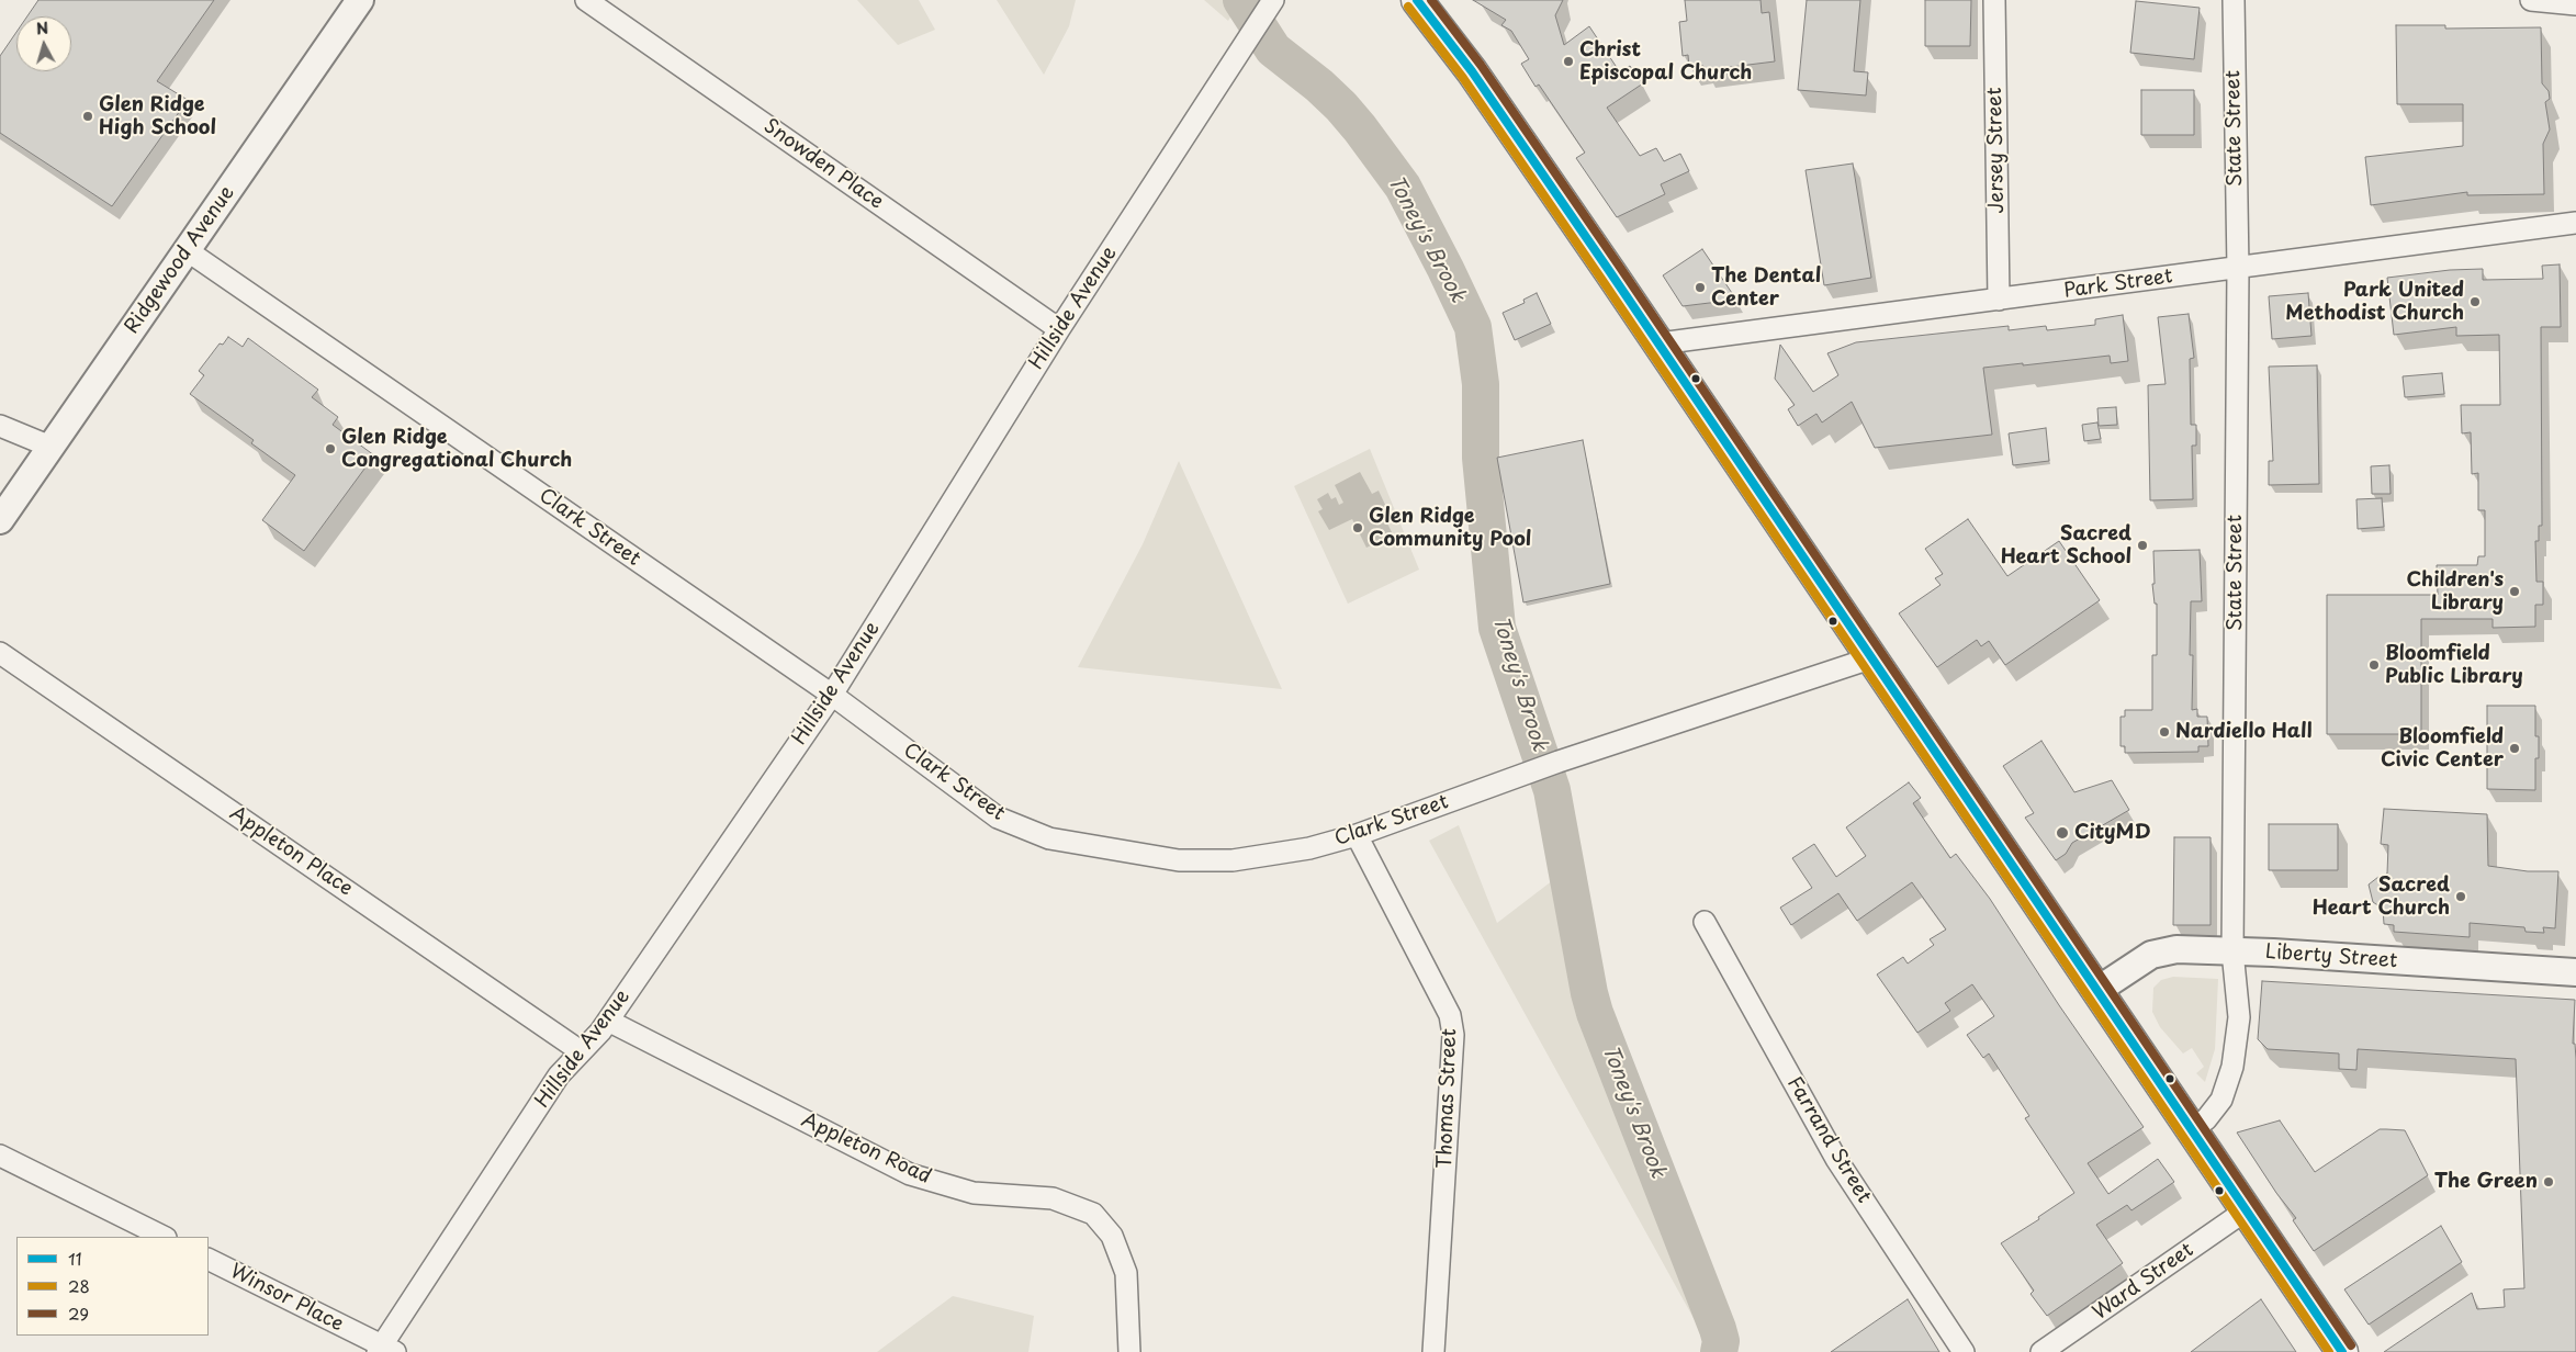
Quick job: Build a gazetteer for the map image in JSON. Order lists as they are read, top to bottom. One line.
{"streets":{"street":["State Street","Jersey Street","Snowden Place","Ridgewood Avenue","Park Street","Hillside Avenue","Clark Street","Appleton Place","Liberty Street","Thomas Street","Farrand Street","Appleton Road","Ward Street","Winsor Place"]},"crossings":[["State Street","Park Street"],["State Street","Liberty Street"],["Jersey Street","Park Street"],["Snowden Place","Hillside Avenue"],["Ridgewood Avenue","Clark Street"],["Hillside Avenue","Clark Street"],["Hillside Avenue","Appleton Place"],["Hillside Avenue","Appleton Road"],["Hillside Avenue","Winsor Place"],["Clark Street","Thomas Street"]],"water":["Toney's Brook"],"places":["Christ Episcopal Church","Glen Ridge High School","The Dental Center","Park United Methodist Church","Glen Ridge Congregational Church","Glen Ridge Community Pool","Sacred Heart School","Children's Library","Bloomfield Public Library","Nardiello Hall","Bloomfield Civic Center","CityMD","Sacred Heart Church","The Green"],"lines":["transit line 11","transit line 29","transit line 28"],"legend":["11","28","29"],"north":"top"}
